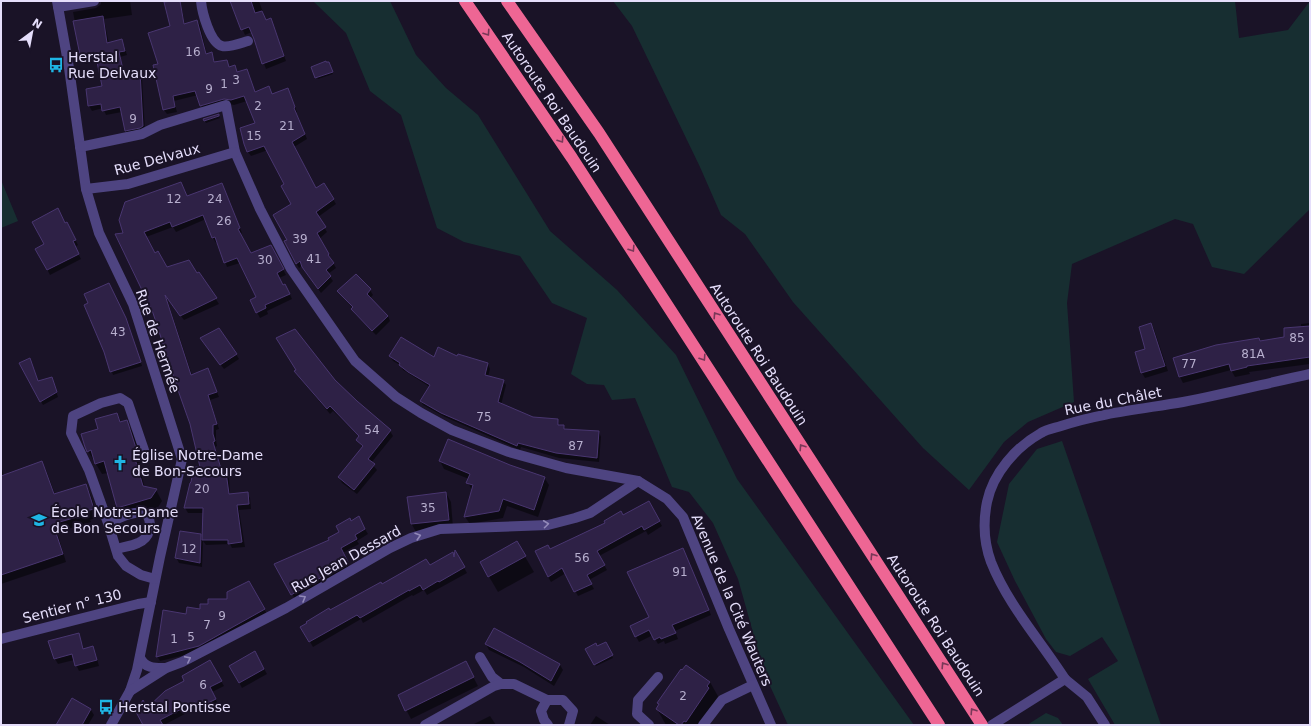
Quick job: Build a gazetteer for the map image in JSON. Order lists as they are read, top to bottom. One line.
{"streets":{"highway":["Autoroute Roi Baudouin"],"street":["Rue Delvaux","Rue de Hermée","Rue du Châlet","Rue Jean Dessard","Avenue de la Cité Wauters","Sentier n° 130"]},"crossings":[["Rue Delvaux","Rue de Hermée"],["Rue de Hermée","Rue Jean Dessard"],["Rue de Hermée","Sentier n° 130"],["Rue Jean Dessard","Avenue de la Cité Wauters"]],"one_way":["Rue Jean Dessard"],"places":{"bus stop":["Herstal Rue Delvaux","Herstal Pontisse"],"church":["Église Notre-Dame de Bon-Secours"],"school or university":["École Notre-Dame de Bon Secours"]},"house_numbers":["16","3","1","9","2","9","21","15","12","24","26","39","41","30","43","85","81A","77","75","54","87","20","35","12","56","91","9","7","5","1","6","2"],"north":"top right"}
